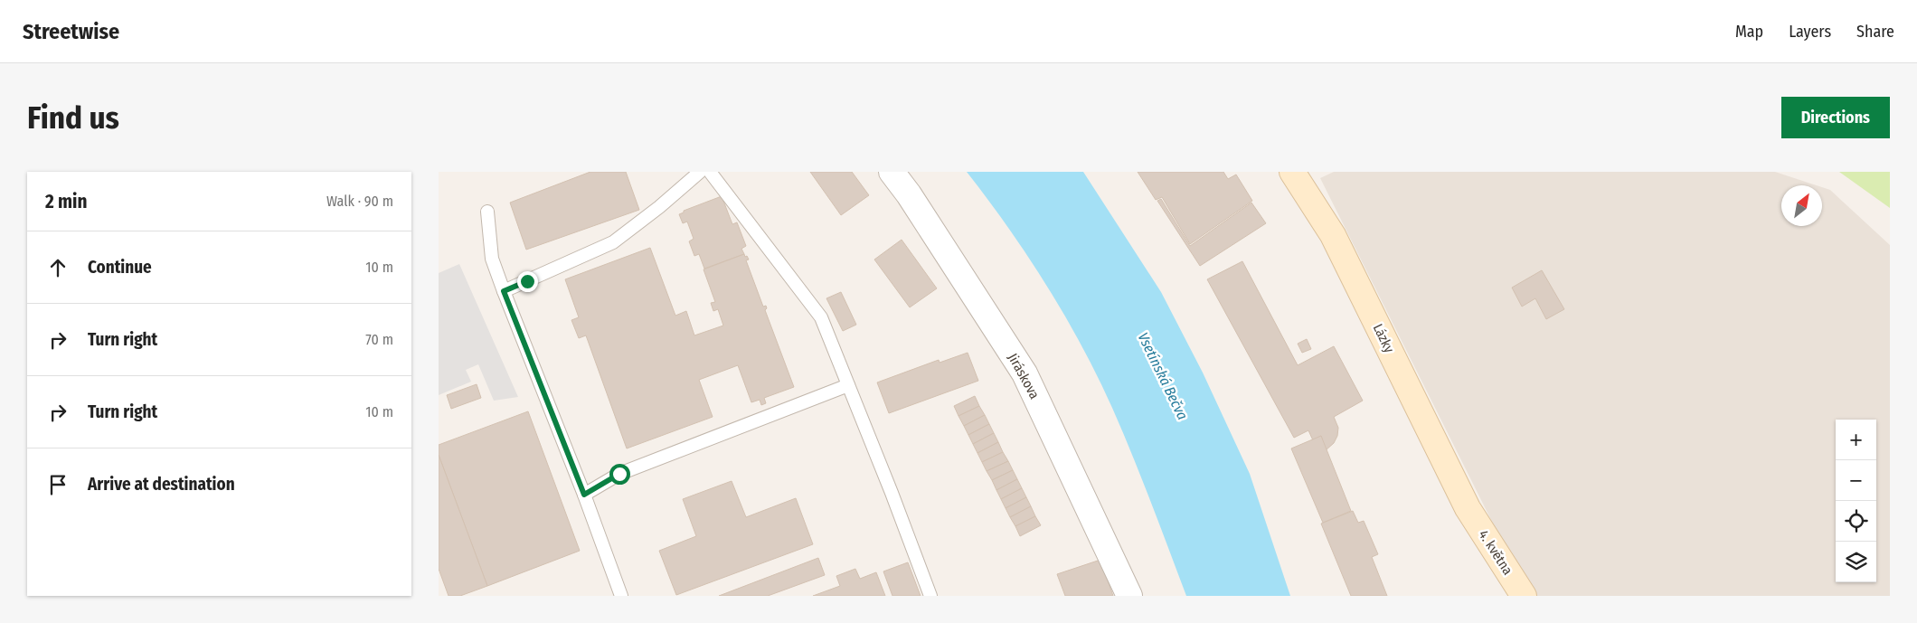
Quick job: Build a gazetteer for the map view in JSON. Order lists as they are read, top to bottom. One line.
{"streets":{"street":["Lázky","Jiráskova","4. května"]},"crossings":[["Lázky","4. května"]],"water":["Vsetínská Bečva"],"north":"top right","page":{"header":"Streetwise","nav":["Map","Layers","Share"],"buttons":"Directions","title":"Find us","heading":["2 min","Walk · 90 m"],"list":[["Continue","10 m"],["Turn right","70 m"],["Turn right","10 m"],"Arrive at destination"],"map_buttons":["+","−"]}}
